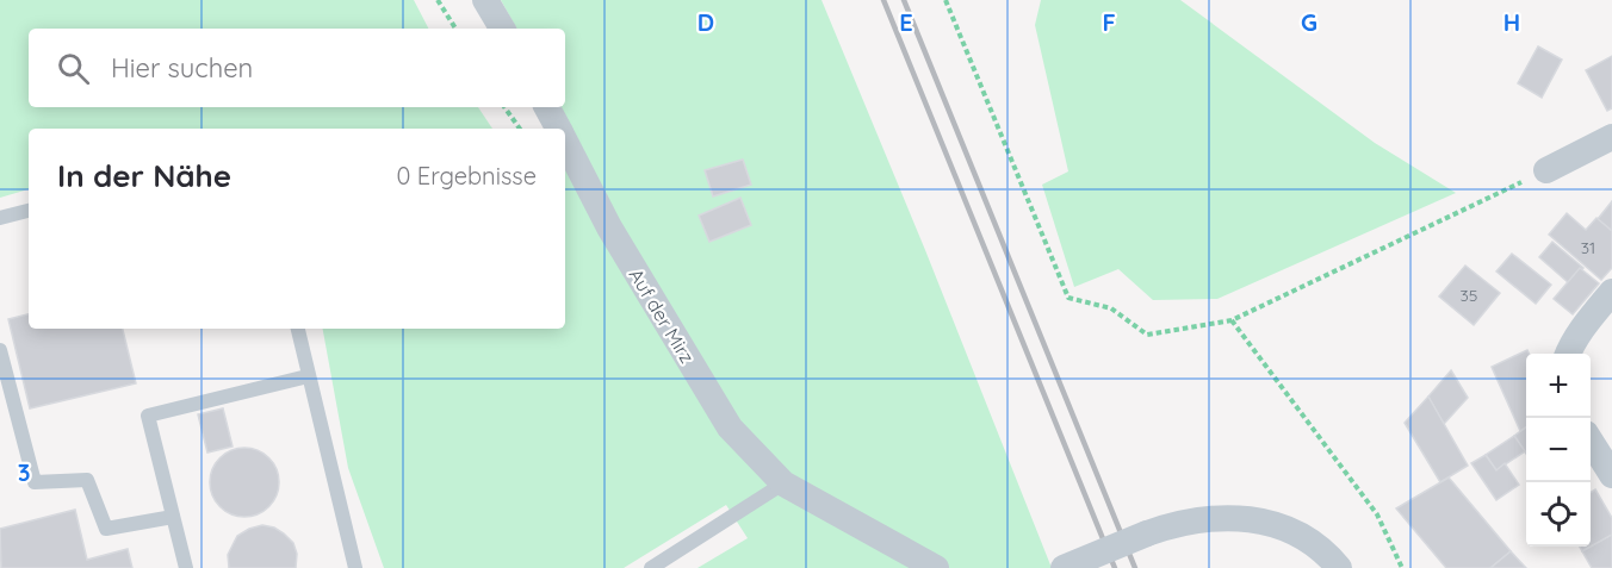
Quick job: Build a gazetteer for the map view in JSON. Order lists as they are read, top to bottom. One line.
{"streets":{"street":["Auf der Mirz"]},"house_numbers":["31","35"],"page":{"search":"Hier suchen","heading":["In der Nähe","0 Ergebnisse"],"map_buttons":["+","−"]},"grid":{"columns":["D","E","F","G","H"],"rows":["3"]}}
